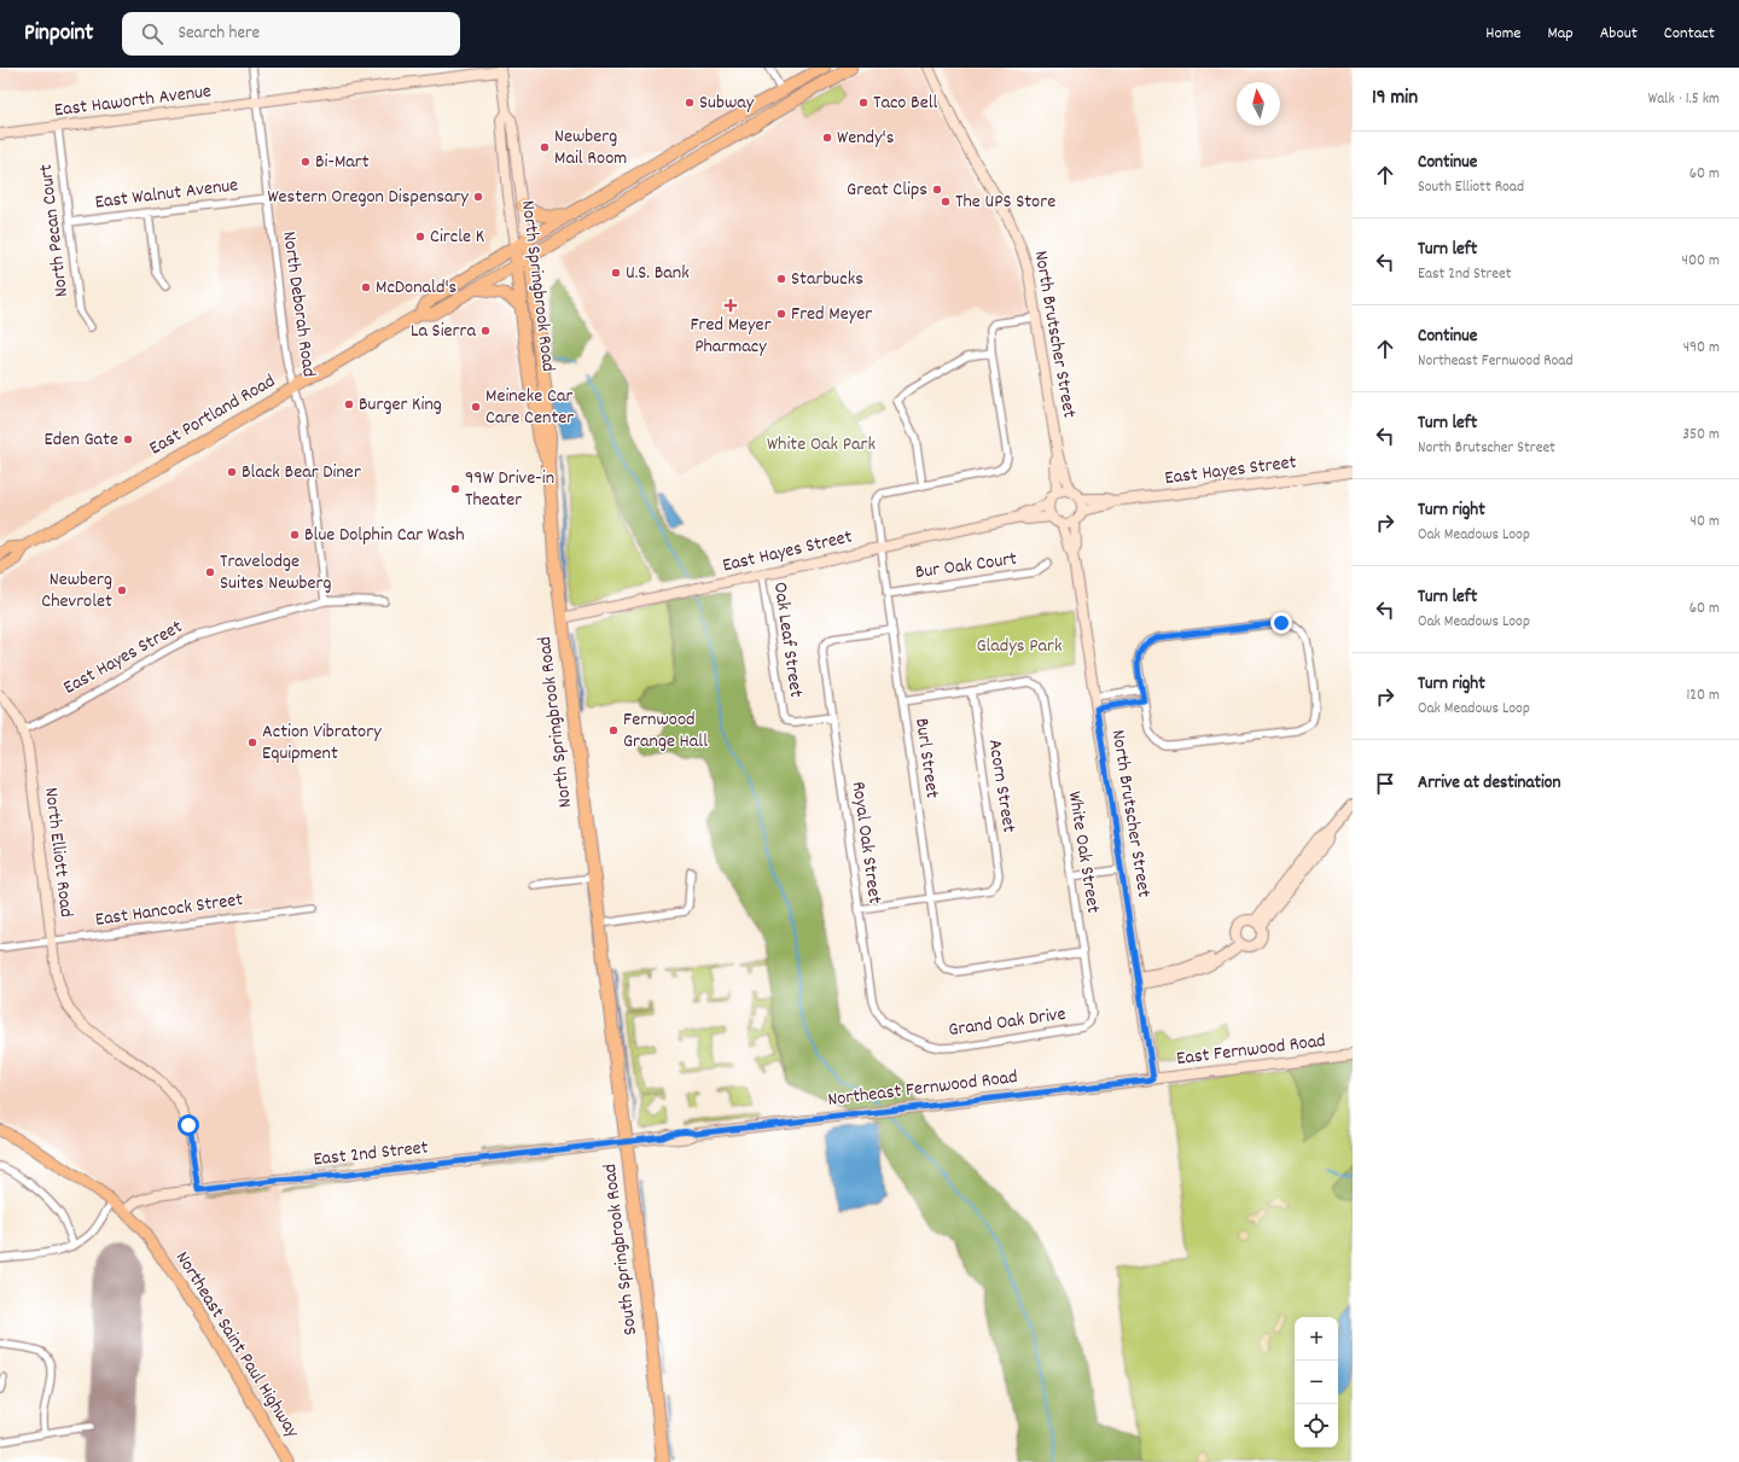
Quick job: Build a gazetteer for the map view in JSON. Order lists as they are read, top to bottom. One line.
{"streets":{"highway":["North Springbrook Road","East Portland Road","South Springbrook Road"],"main road":["Northeast Saint Paul Highway"],"street":["East Haworth Avenue","East Walnut Avenue","North Pecan Court","North Deborah Road","North Brutscher Street","East Hayes Street","Bur Oak Court","Oak Leaf Street","Burl Street","Acorn Street","Royal Oak Street","North Elliott Road","White Oak Street","East Hancock Street","Grand Oak Drive","East Fernwood Road","Northeast Fernwood Road","East 2nd Street"]},"crossings":[["East Haworth Avenue","North Pecan Court"],["East Haworth Avenue","North Springbrook Road"],["East Haworth Avenue","North Deborah Road"],["East Walnut Avenue","North Pecan Court"],["East Walnut Avenue","North Deborah Road"],["North Springbrook Road","East Portland Road"],["North Springbrook Road","East Hayes Street"],["North Springbrook Road","South Springbrook Road"],["North Deborah Road","East Portland Road"],["North Deborah Road","East Hayes Street"],["North Brutscher Street","East Hayes Street"],["North Brutscher Street","East Fernwood Road"],["North Brutscher Street","Northeast Fernwood Road"],["East Hayes Street","Oak Leaf Street"],["East Hayes Street","Burl Street"],["East Hayes Street","North Elliott Road"],["Bur Oak Court","Burl Street"],["Oak Leaf Street","Royal Oak Street"],["Burl Street","Acorn Street"],["Burl Street","Royal Oak Street"],["Burl Street","White Oak Street"],["Acorn Street","White Oak Street"],["Royal Oak Street","Grand Oak Drive"],["North Elliott Road","East Hancock Street"],["North Elliott Road","East 2nd Street"],["White Oak Street","Grand Oak Drive"],["East Fernwood Road","Northeast Fernwood Road"],["Northeast Fernwood Road","East 2nd Street"],["Northeast Fernwood Road","South Springbrook Road"],["East 2nd Street","South Springbrook Road"]],"parks":["White Oak Park","Gladys Park"],"places":{"other":["Subway","Taco Bell","Wendy's","Newberg Mail Room","Bi-Mart","Great Clips","Western Oregon Dispensary","The UPS Store","Circle K","U.S. Bank","Starbucks","McDonald's","Fred Meyer","La Sierra","Burger King","Meineke Car Care Center","Eden Gate","Black Bear Diner","99W Drive-in Theater","Blue Dolphin Car Wash","Travelodge Suites Newberg","Newberg Chevrolet","Fernwood Grange Hall","Action Vibratory Equipment"],"health":["Fred Meyer Pharmacy"]},"north":"top","page":{"header":"Pinpoint","search":"Search here","nav":["Home","Map","About","Contact"],"heading":["19 min","Walk · 1.5 km"],"list":[["Continue","South Elliott Road","60 m"],["Turn left","East 2nd Street","400 m"],["Continue","Northeast Fernwood Road","490 m"],["Turn left","North Brutscher Street","350 m"],["Turn right","Oak Meadows Loop","40 m"],["Turn left","Oak Meadows Loop","60 m"],["Turn right","Oak Meadows Loop","120 m"],"Arrive at destination"],"map_buttons":["+","−"]}}
